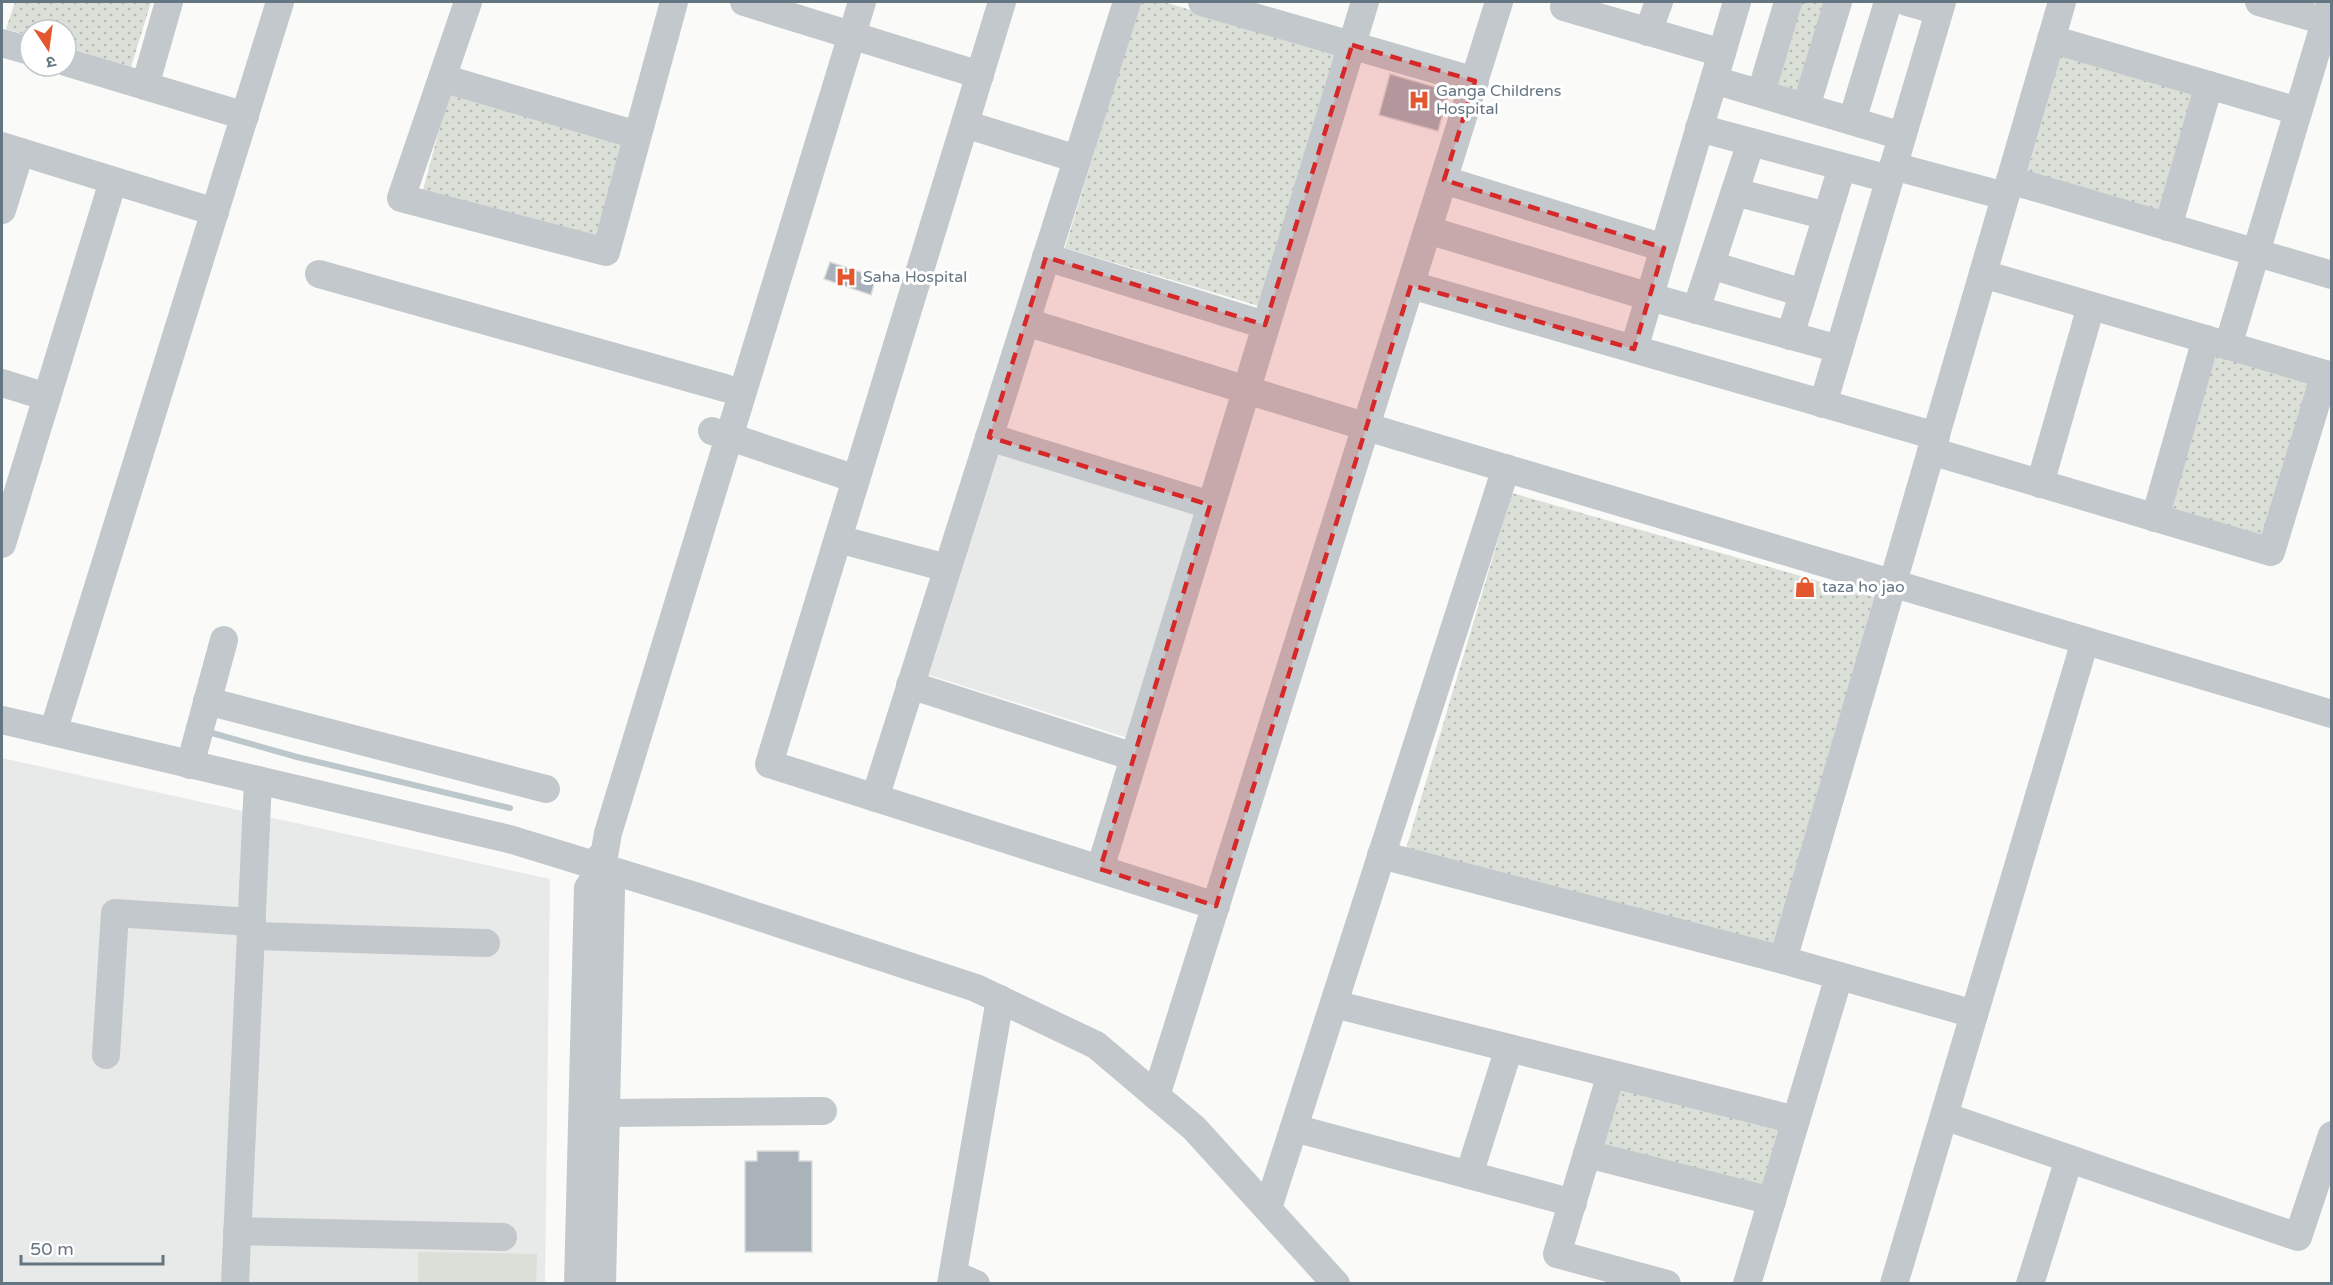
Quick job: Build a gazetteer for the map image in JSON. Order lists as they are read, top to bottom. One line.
{"places":{"hospital":["Ganga Childrens Hospital","Saha Hospital"],"shop":["taza ho jao"]},"scale_bar":"50 m","north":"bottom"}
